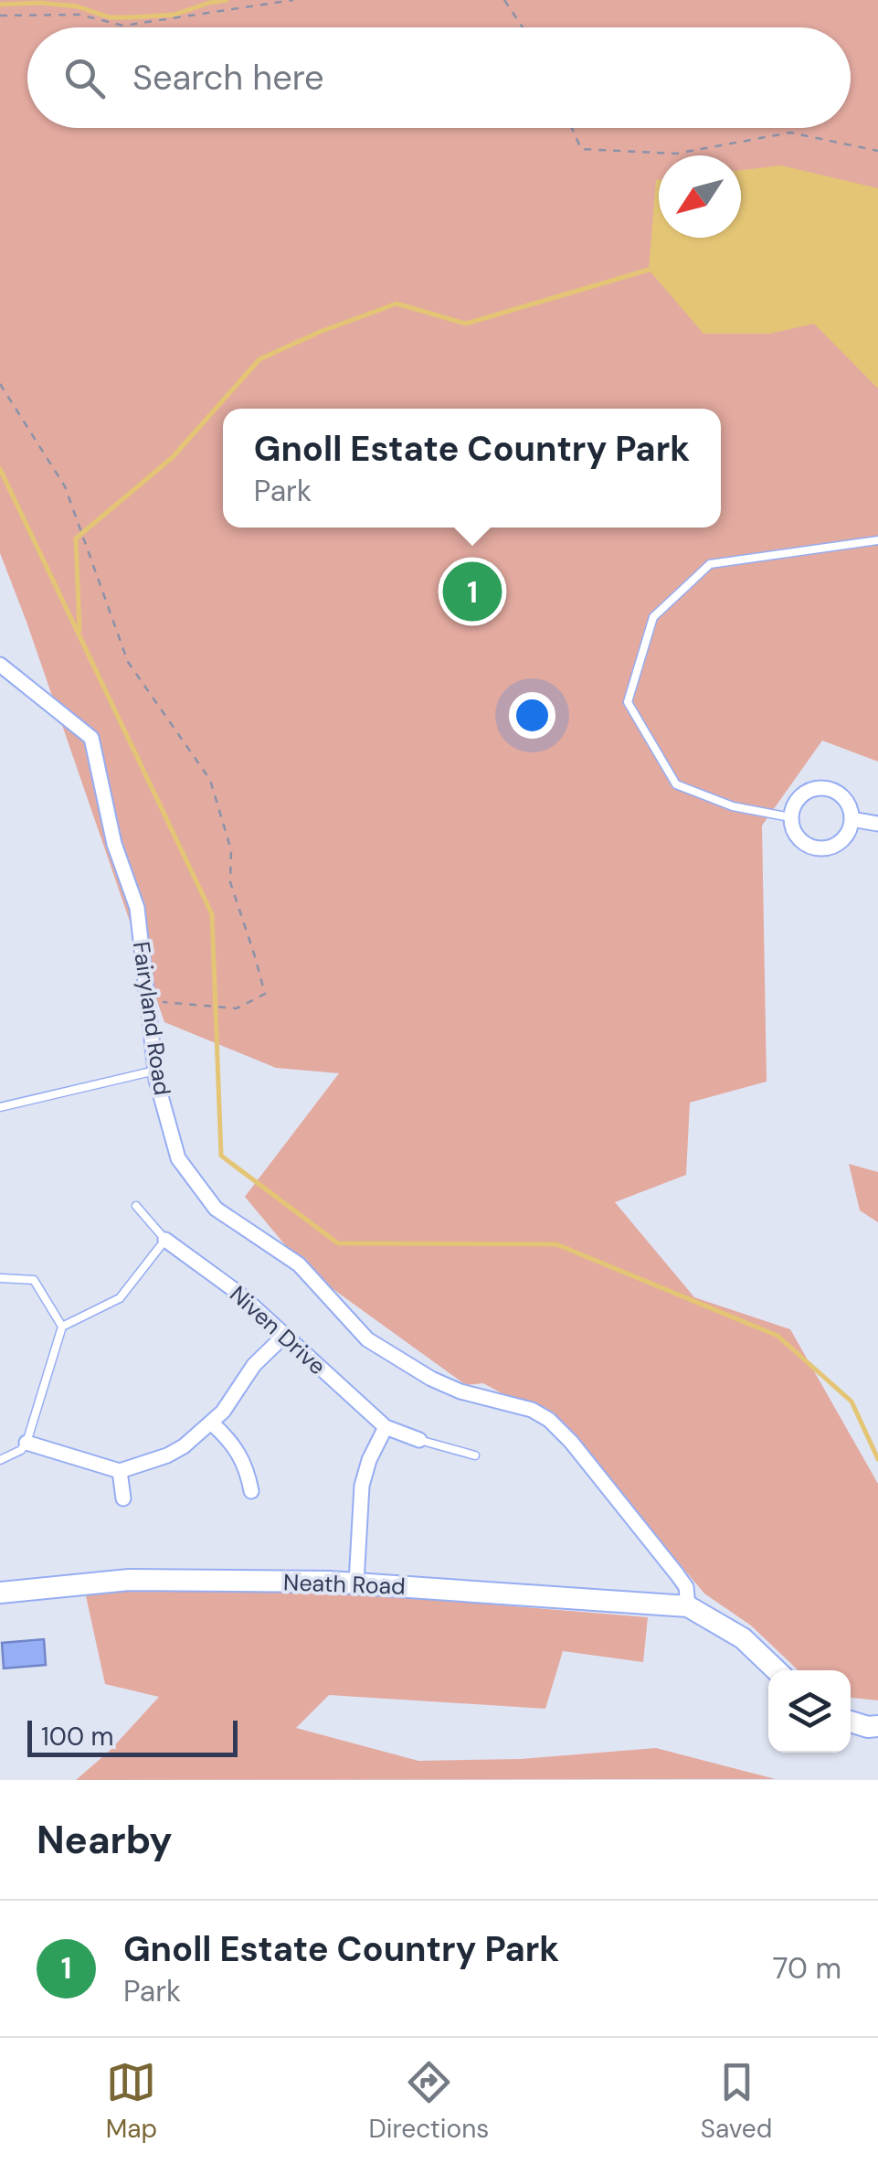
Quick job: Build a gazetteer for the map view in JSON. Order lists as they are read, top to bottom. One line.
{"streets":{"main road":["Neath Road"],"street":["Fairyland Road","Niven Drive"]},"crossings":[["Fairyland Road","Neath Road"]],"scale_bar":"100 m","north":"bottom left","page":{"search":"Search here","popup":["Gnoll Estate Country Park","Park"],"pins":"1","scale":"100 m","heading":"Nearby","list":[{"mark":"1","name":"Gnoll Estate Country Park","note":"Park","value":"70 m"}],"nav":["Map","Directions","Saved"]}}
